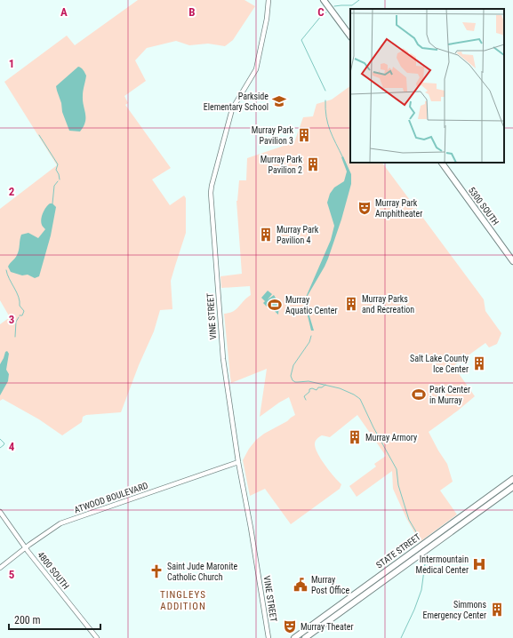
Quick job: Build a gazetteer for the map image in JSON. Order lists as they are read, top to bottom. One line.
{"streets":{"main road":["5300 SOUTH","STATE STREET"],"street":["VINE STREET","ATWOOD BOULEVARD","4800 SOUTH"]},"crossings":[["VINE STREET","ATWOOD BOULEVARD"],["ATWOOD BOULEVARD","4800 SOUTH"]],"districts":["TINGLEYS ADDITION"],"places":{"school or university":["Parkside Elementary School"],"building":["Murray Park Pavilion 3","Murray Park Pavilion 2","Murray Park Pavilion 4","Murray Parks and Recreation","Salt Lake County Ice Center","Murray Armory","Simmons Emergency Center"],"theatre":["Murray Park Amphitheater","Murray Theater"],"sports":["Murray Aquatic Center","Park Center in Murray"],"hospital":["Intermountain Medical Center"],"church":["Saint Jude Maronite Catholic Church"],"public building":["Murray Post Office"]},"scale_bar":"200 m","grid":{"columns":["A","B","C"],"rows":["1","2","3","4","5"]}}
